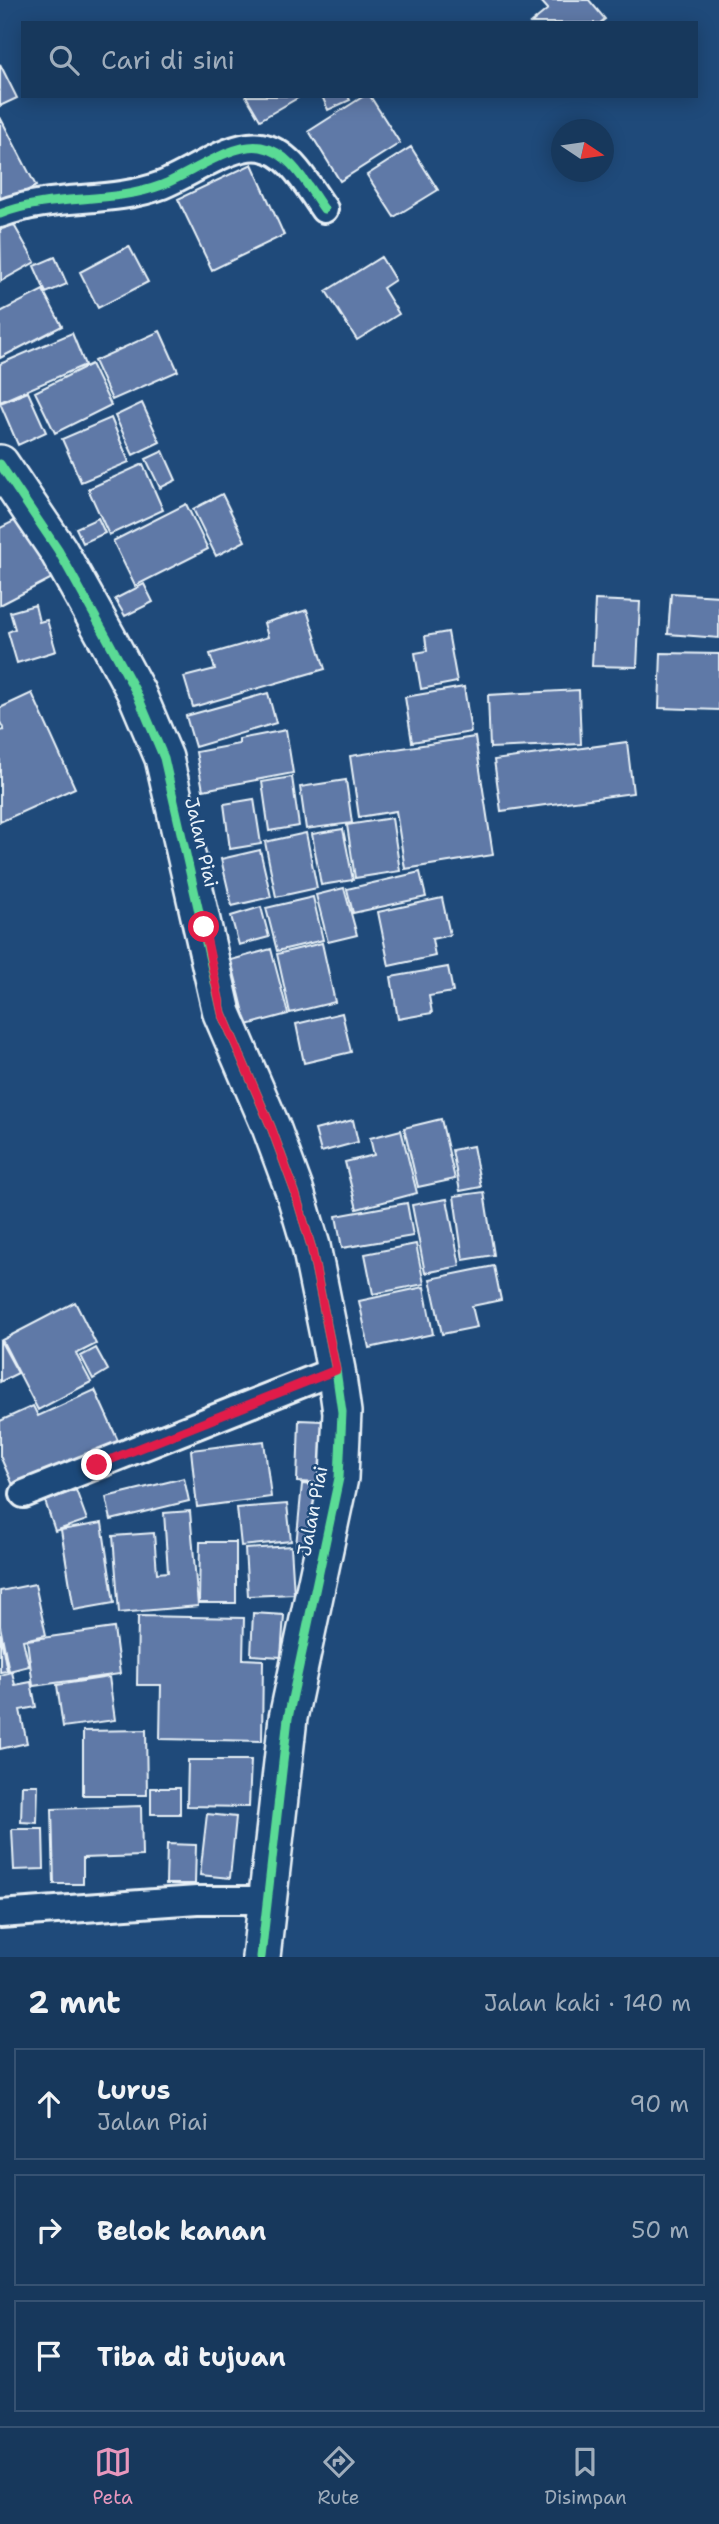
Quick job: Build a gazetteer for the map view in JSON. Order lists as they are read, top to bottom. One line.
{"streets":{"street":["Jalan Piai"]},"north":"right","page":{"search":"Cari di sini","heading":["2 mnt","Jalan kaki · 140 m"],"list":[["Lurus","Jalan Piai","90 m"],["Belok kanan","50 m"],"Tiba di tujuan"],"nav":["Peta","Rute","Disimpan"]}}
